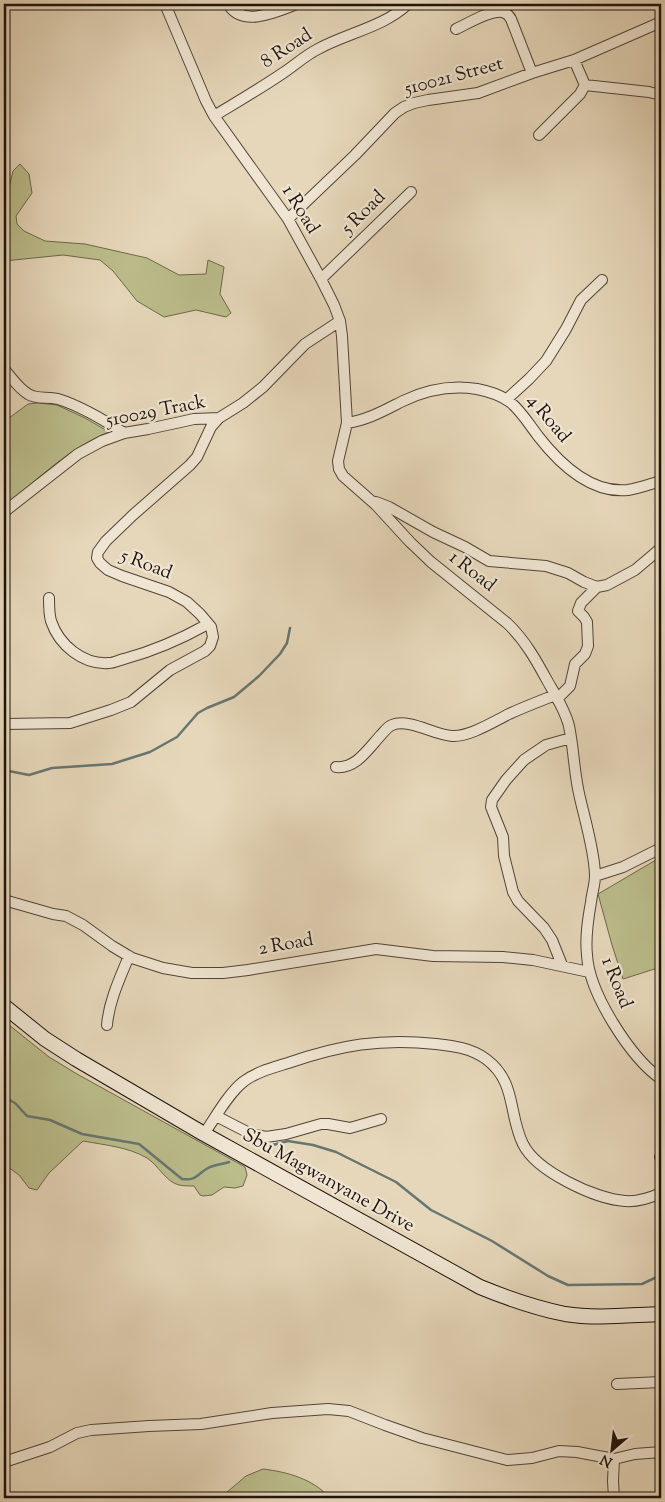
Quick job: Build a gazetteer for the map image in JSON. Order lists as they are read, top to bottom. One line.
{"streets":{"main road":["Sbu Magwanyane Drive"],"street":["8 Road","510021 Street","1 Road","5 Road","510029 Track","4 Road","2 Road"]},"crossings":[["8 Road","1 Road"],["510021 Street","1 Road"],["1 Road","5 Road"],["1 Road","4 Road"],["1 Road","2 Road"],["5 Road","510029 Track"]],"north":"bottom left"}
